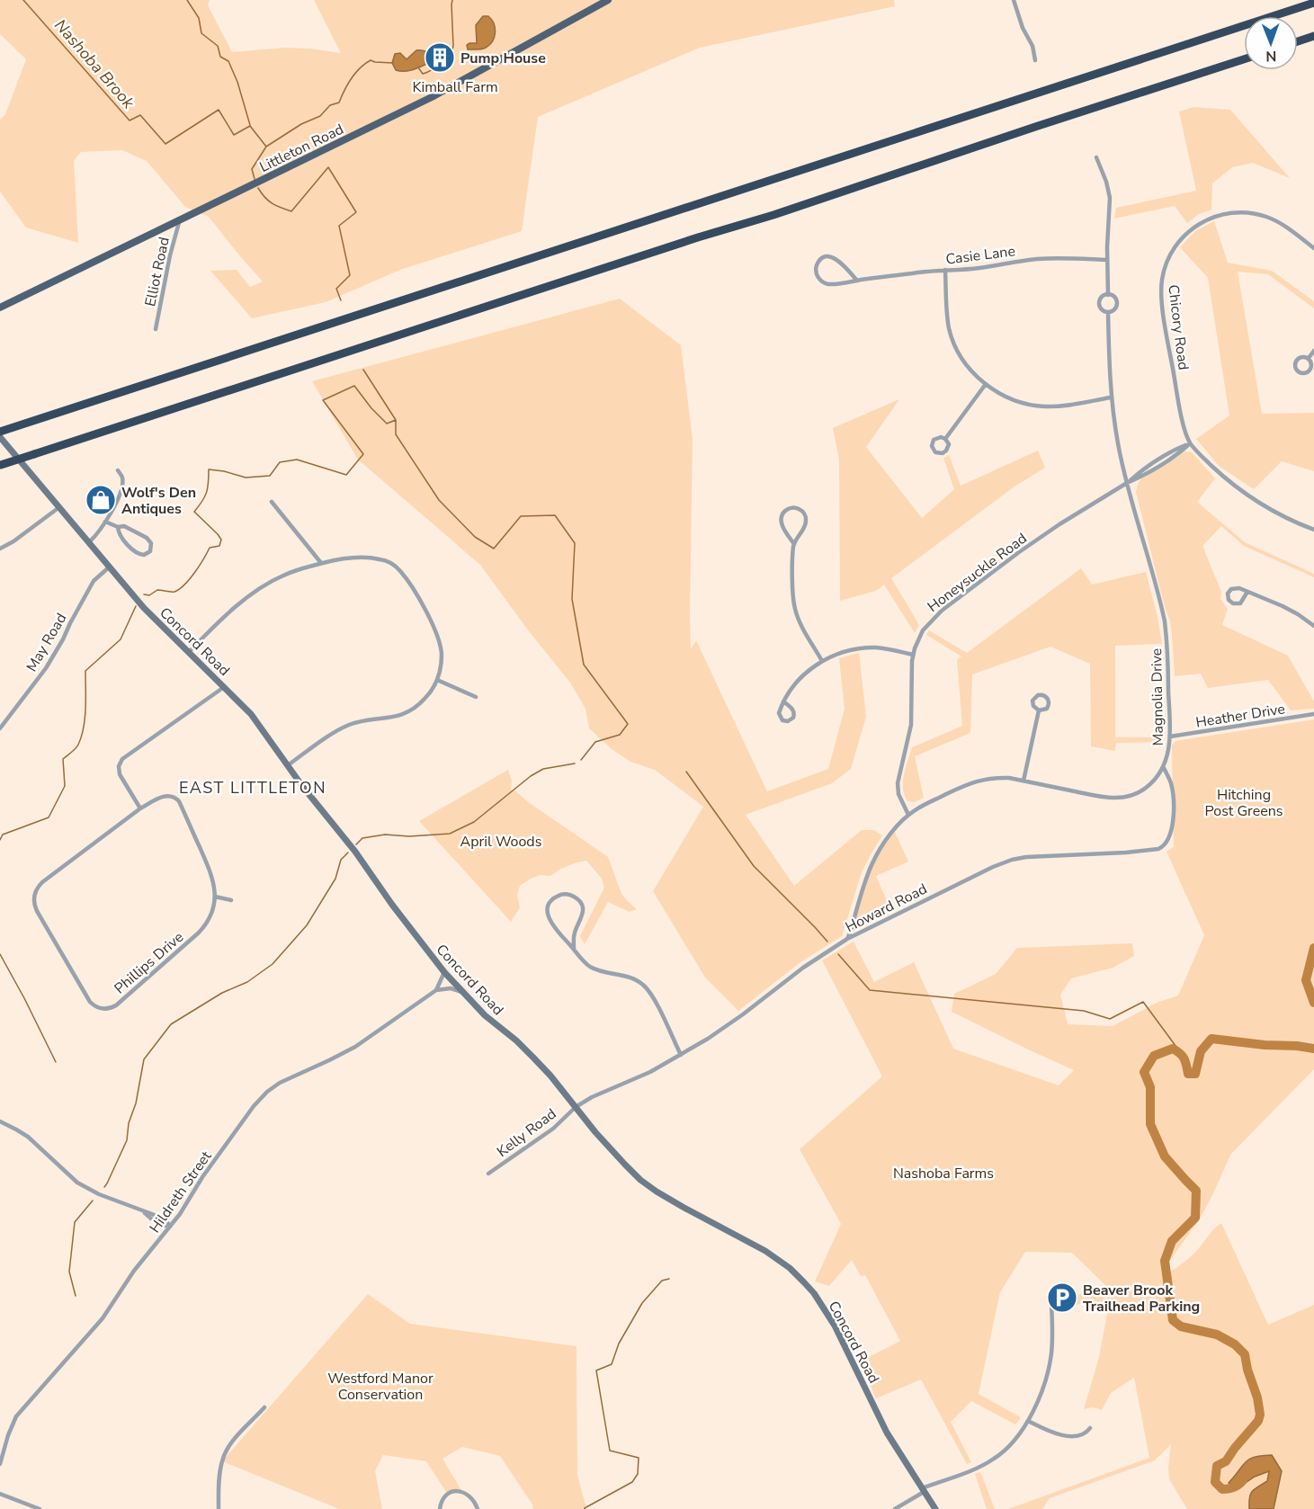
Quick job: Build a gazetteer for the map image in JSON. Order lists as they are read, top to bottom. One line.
{"streets":{"main road":["Littleton Road","Concord Road"],"street":["Casie Lane","Elliot Road","Chicory Road","Honeysuckle Road","May Road","Magnolia Drive","Heather Drive","Howard Road","Phillips Drive","Kelly Road","Hildreth Street"]},"crossings":[["Littleton Road","Elliot Road"],["Casie Lane","Magnolia Drive"],["Honeysuckle Road","Magnolia Drive"],["Concord Road","May Road"],["Concord Road","Howard Road"],["Concord Road","Kelly Road"],["Concord Road","Hildreth Street"],["Magnolia Drive","Heather Drive"],["Magnolia Drive","Howard Road"],["Howard Road","Kelly Road"]],"districts":["EAST LITTLETON"],"water":["Nashoba Brook"],"parks":["Kimball Farm","Hitching Post Greens","April Woods","Nashoba Farms","Westford Manor Conservation"],"places":{"building":["Pump House"],"shop":["Wolf's Den Antiques"],"parking":["Beaver Brook Trailhead Parking"]},"north":"bottom"}
